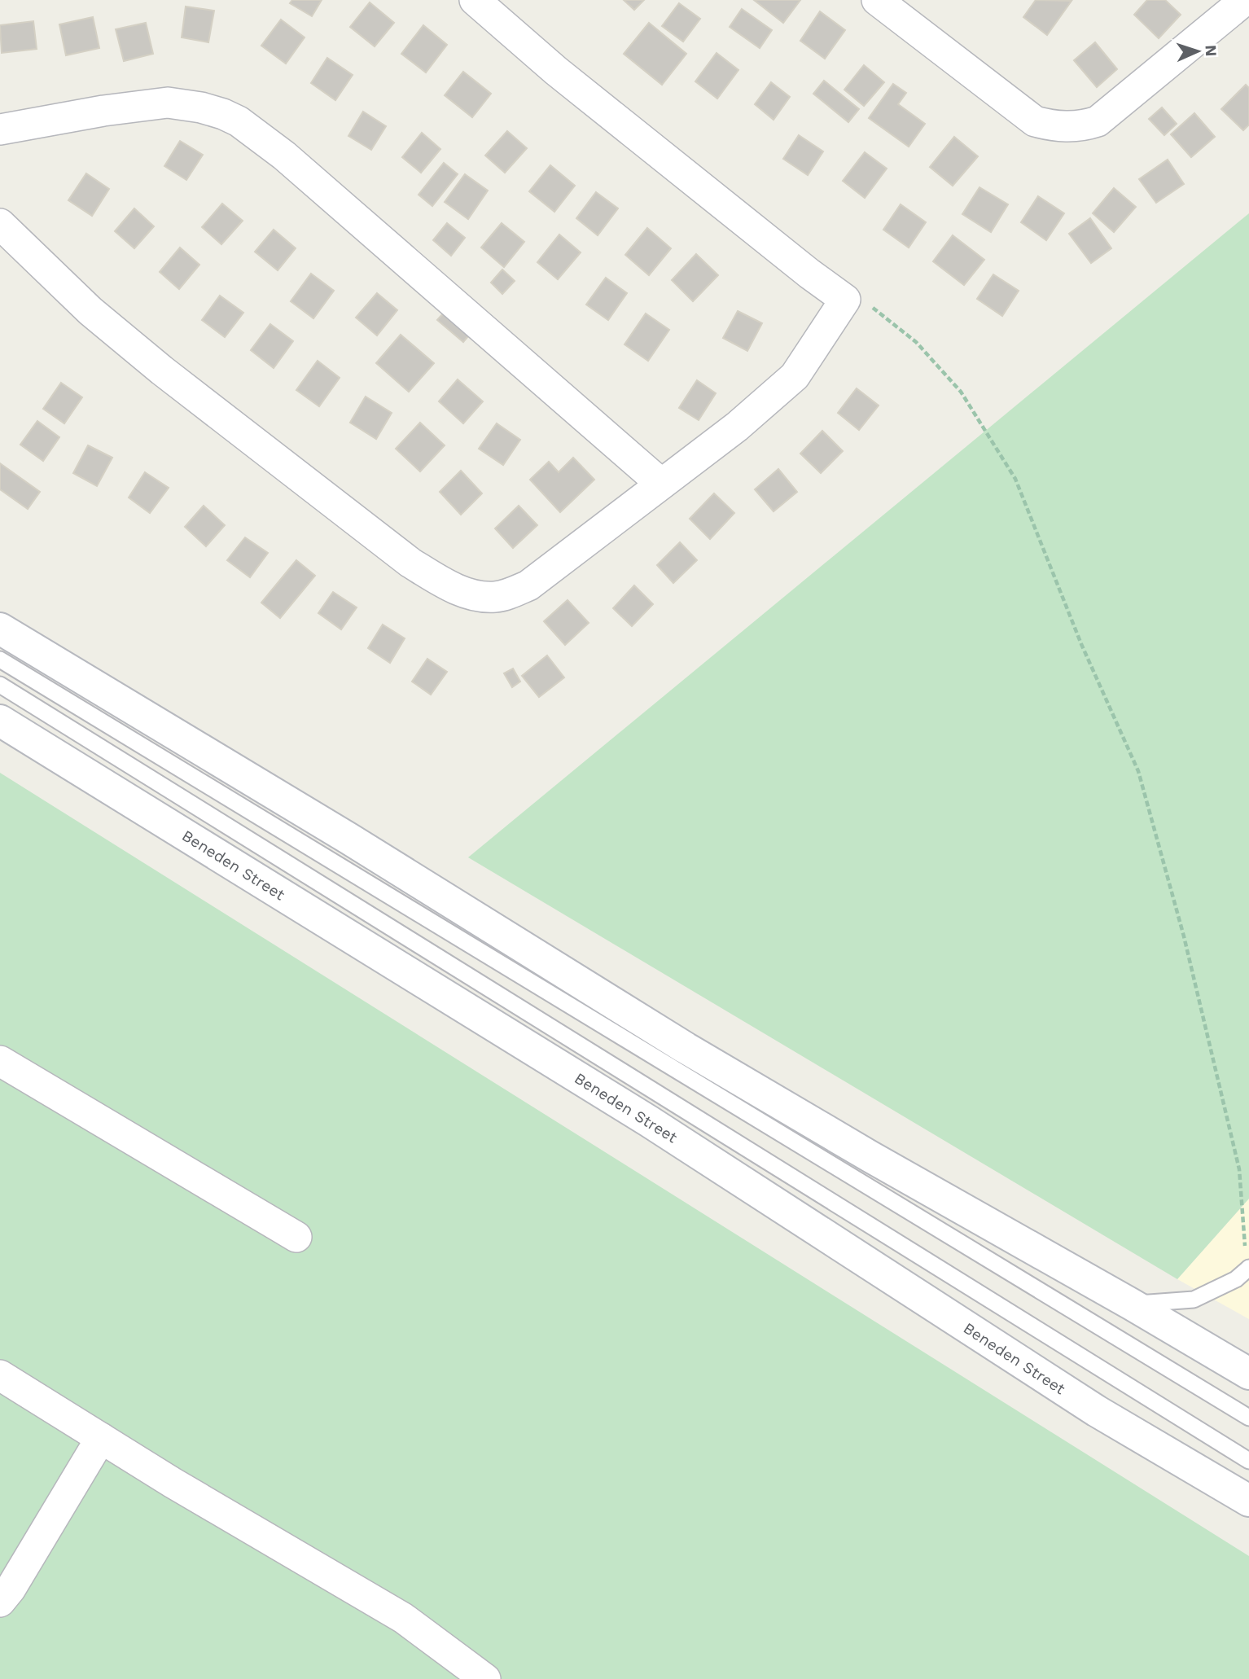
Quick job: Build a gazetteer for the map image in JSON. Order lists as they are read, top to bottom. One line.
{"streets":{"main road":["Beneden Street"]},"north":"right"}
